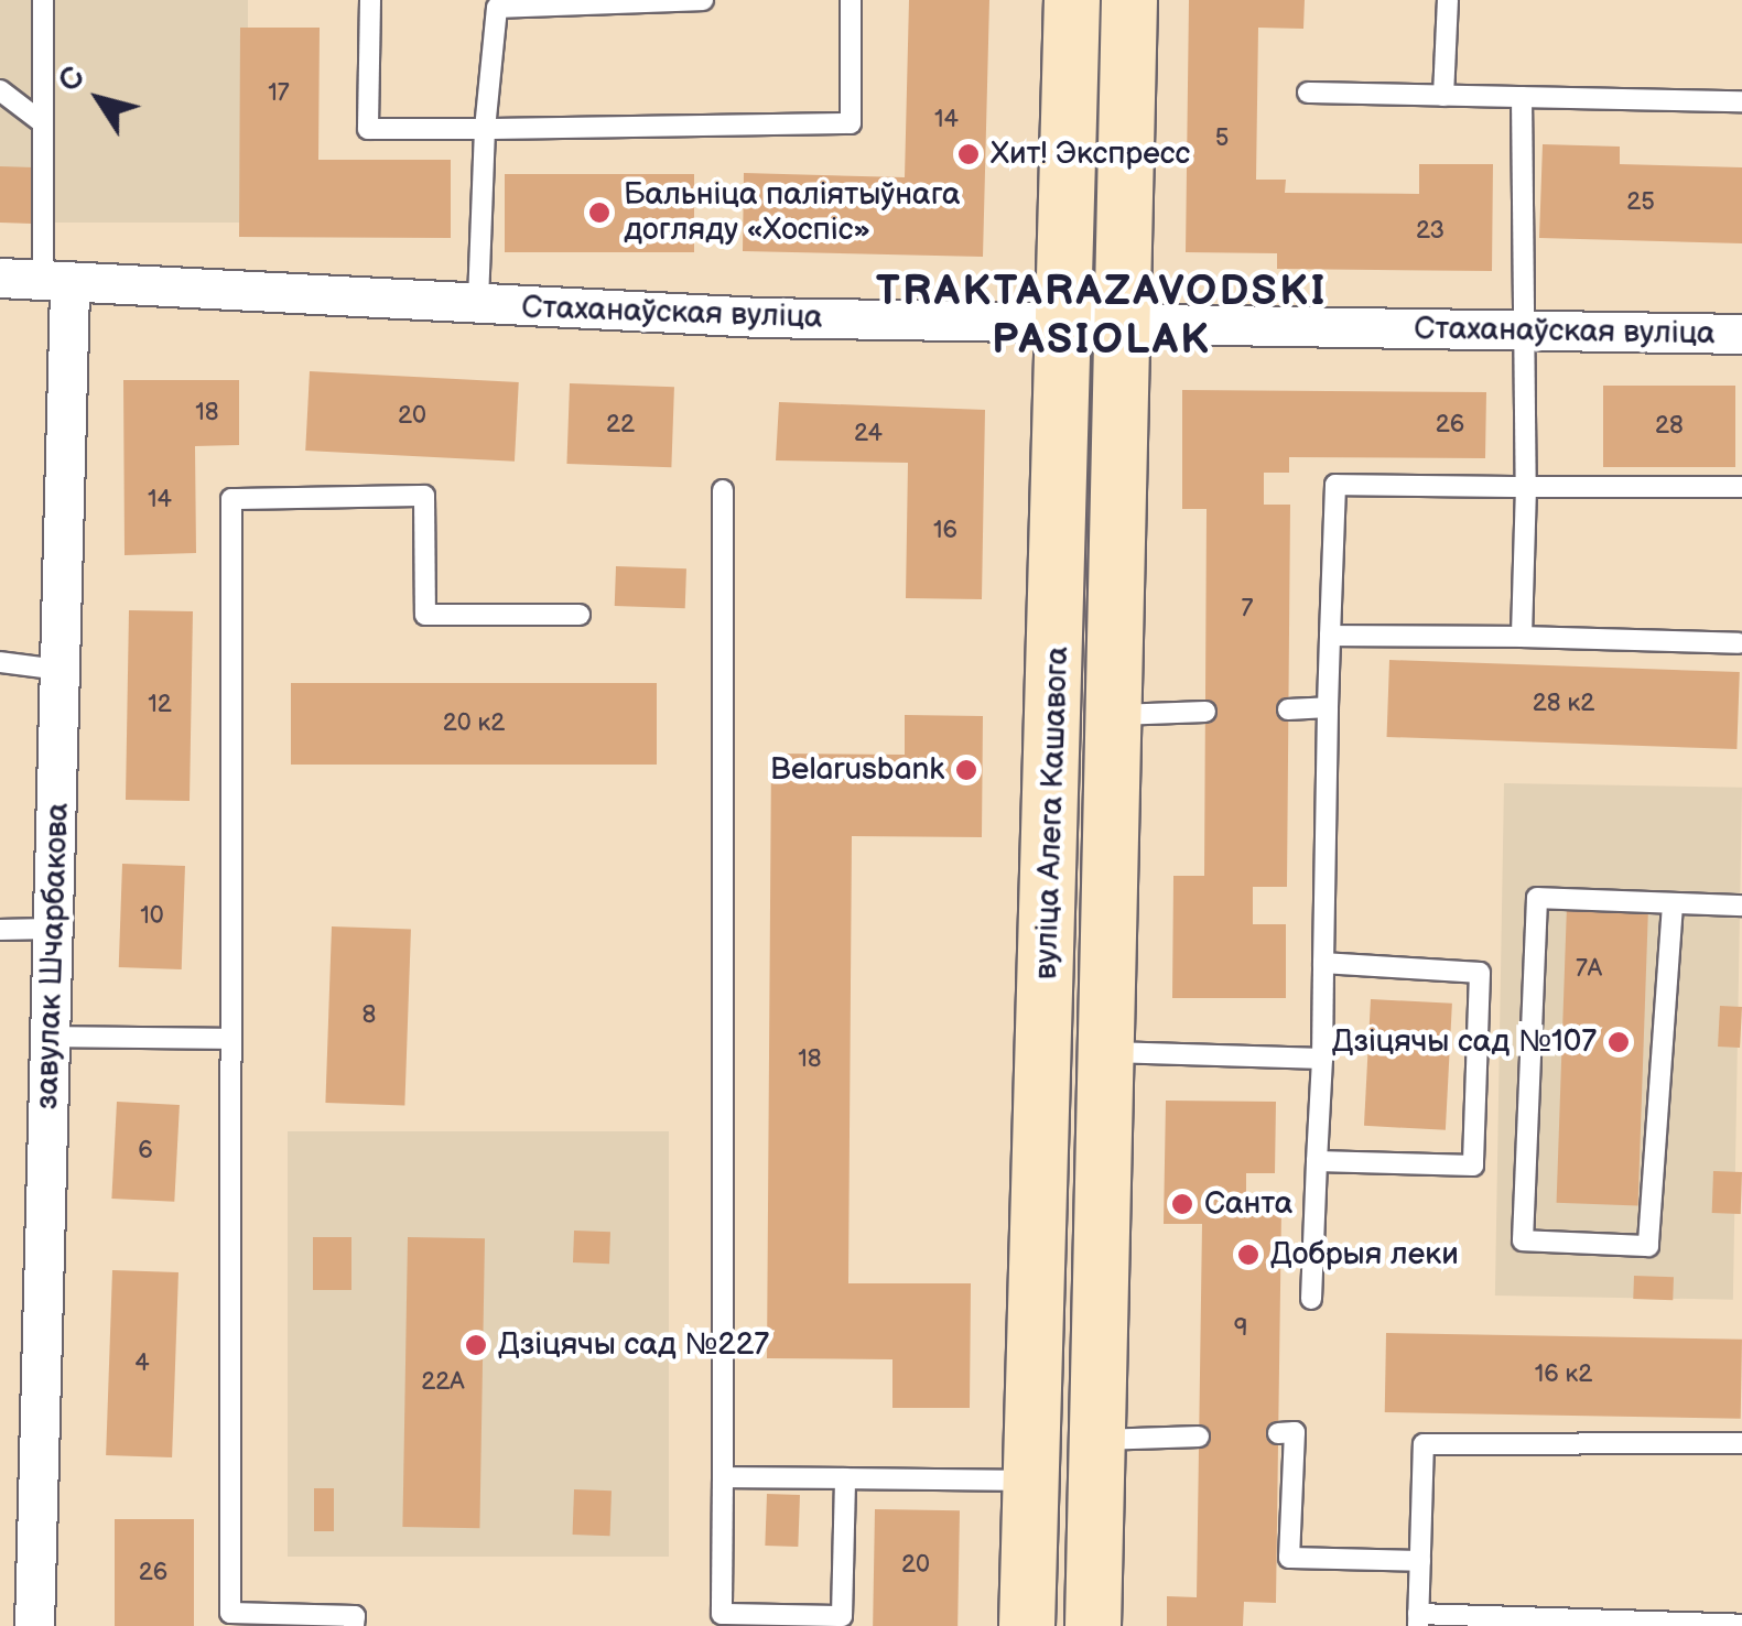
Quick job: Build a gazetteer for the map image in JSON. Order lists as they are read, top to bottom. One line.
{"streets":{"main road":["вуліца Алега Кашавога"],"street":["Стаханаўская вуліца","завулак Шчарбакова"]},"crossings":[["Стаханаўская вуліца","вуліца Алега Кашавога"],["Стаханаўская вуліца","завулак Шчарбакова"]],"districts":["TRAKTARAZAVODSKI PASIOLAK"],"places":["Хит! Экспресс","Бальніца паліятыўнага догляду «Хоспіс»","Belarusbank","Дзіцячы сад №107","Санта","Добрыя леки","Дзіцячы сад №227"],"house_numbers":["17","14","5","25","23","18","20","22","26","28","24","14","16","7","28 к2","12","20 к2","10","7А","8","18","6","9","4","16 к2","22А","20","26"],"north":"top left"}
